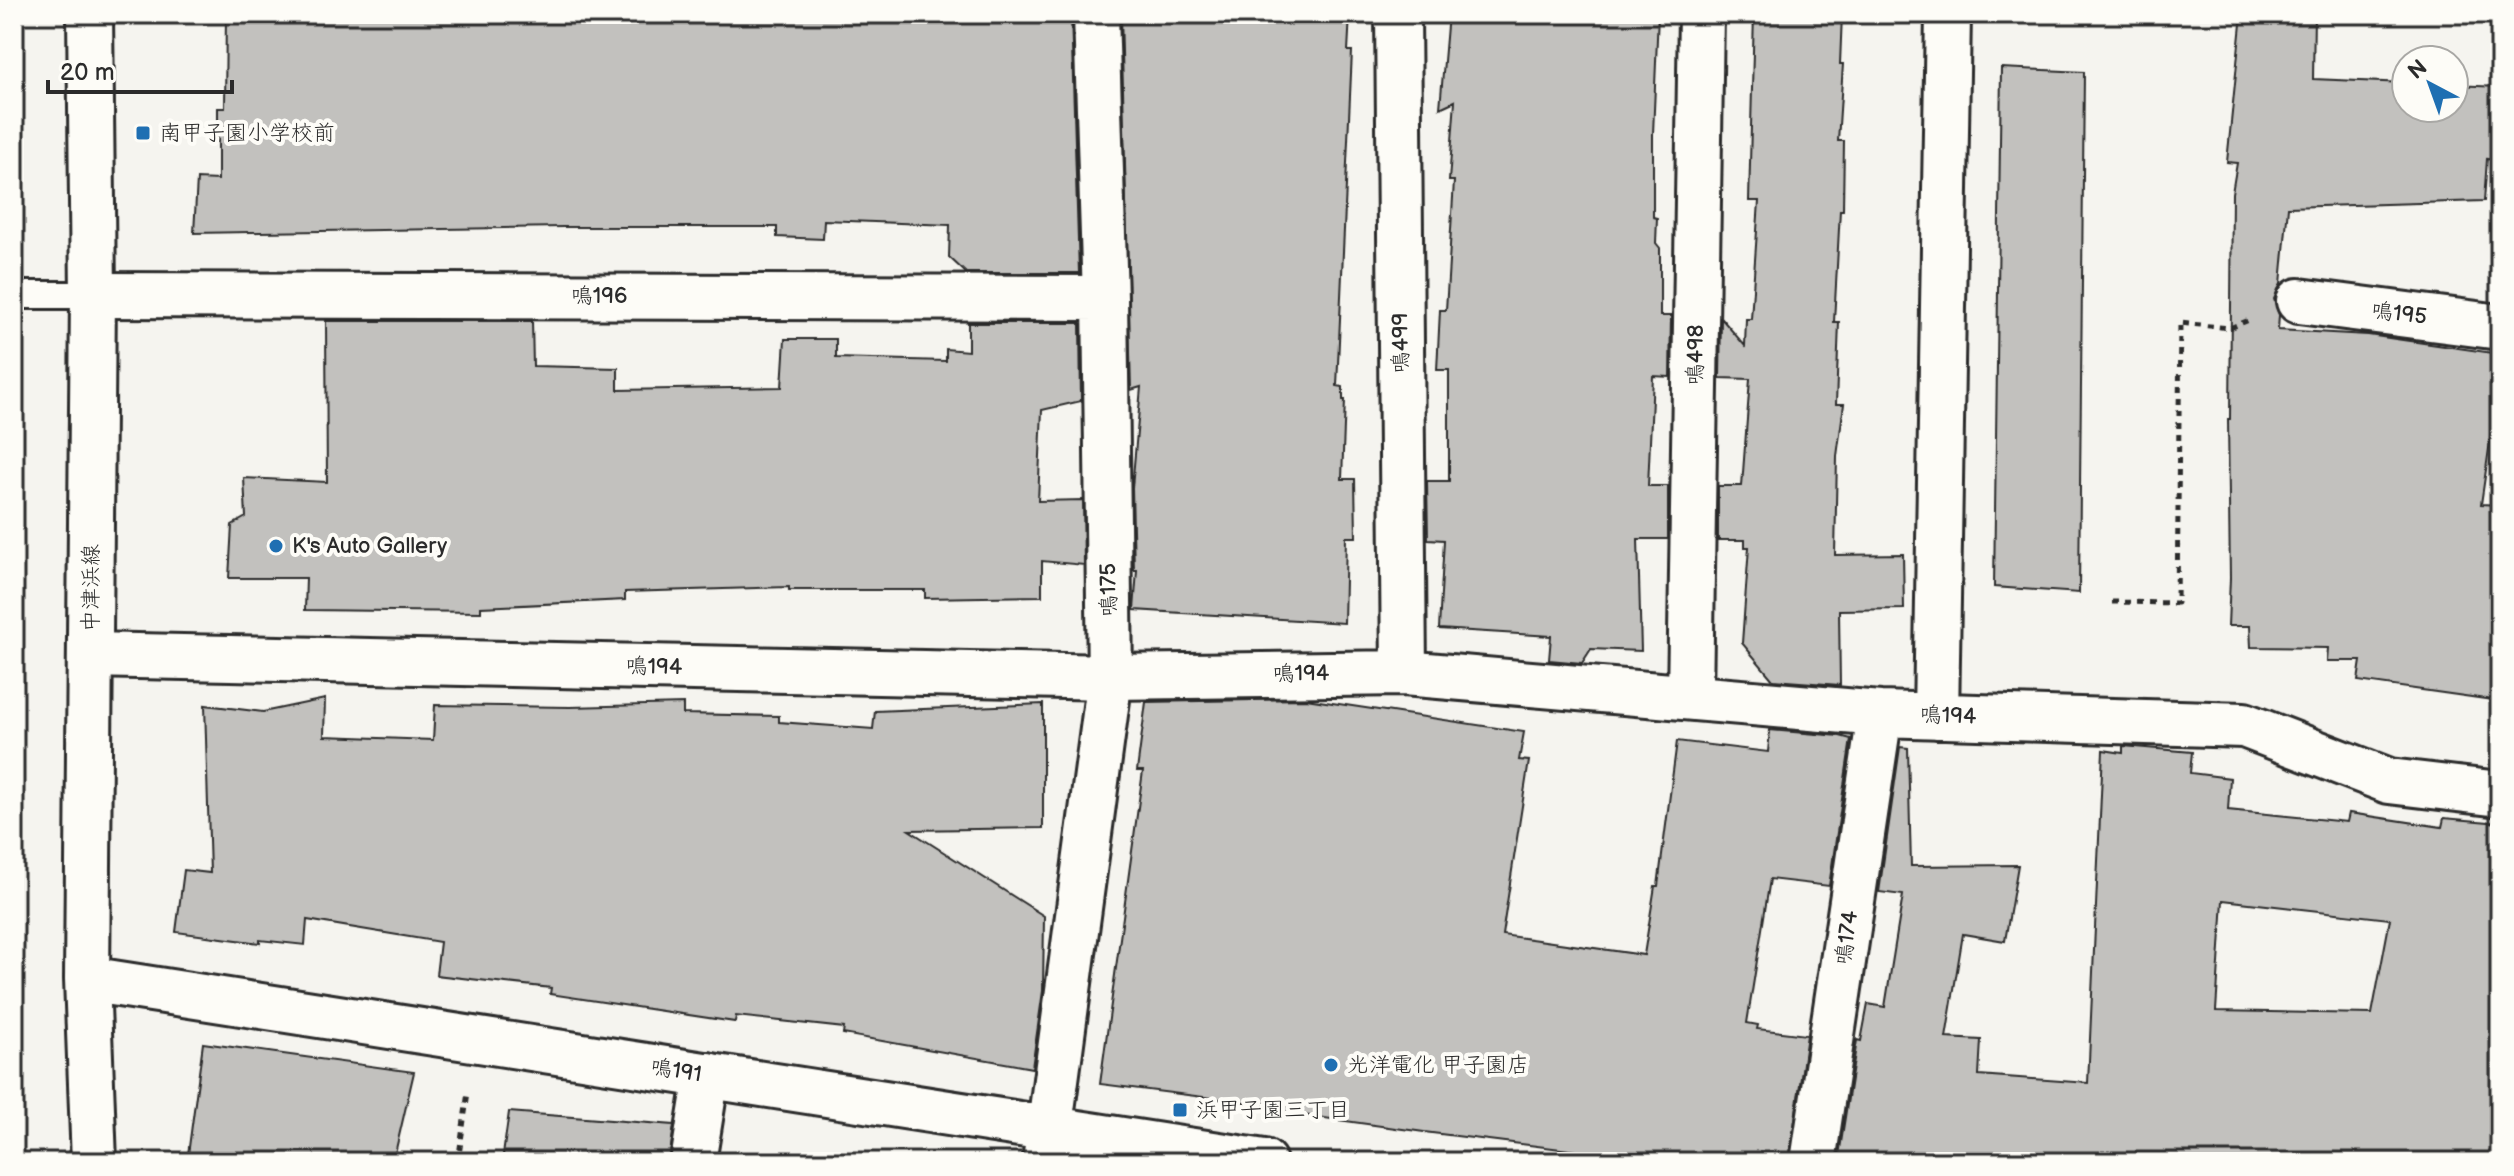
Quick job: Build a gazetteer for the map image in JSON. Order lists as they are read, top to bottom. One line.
{"streets":{"street":["鳴196","鳴195","鳴499","鳴498","中津浜線","鳴175","鳴194","鳴174","鳴191"]},"crossings":[["鳴196","中津浜線"],["鳴196","鳴175"],["鳴499","鳴194"],["鳴498","鳴194"],["中津浜線","鳴194"],["中津浜線","鳴191"],["鳴175","鳴194"],["鳴175","鳴191"],["鳴194","鳴174"]],"places":{"transit":["南甲子園小学校前","浜甲子園三丁目"],"other":["K's Auto Gallery","光洋電化 甲子園店"]},"scale_bar":"20 m","north":"top left"}
